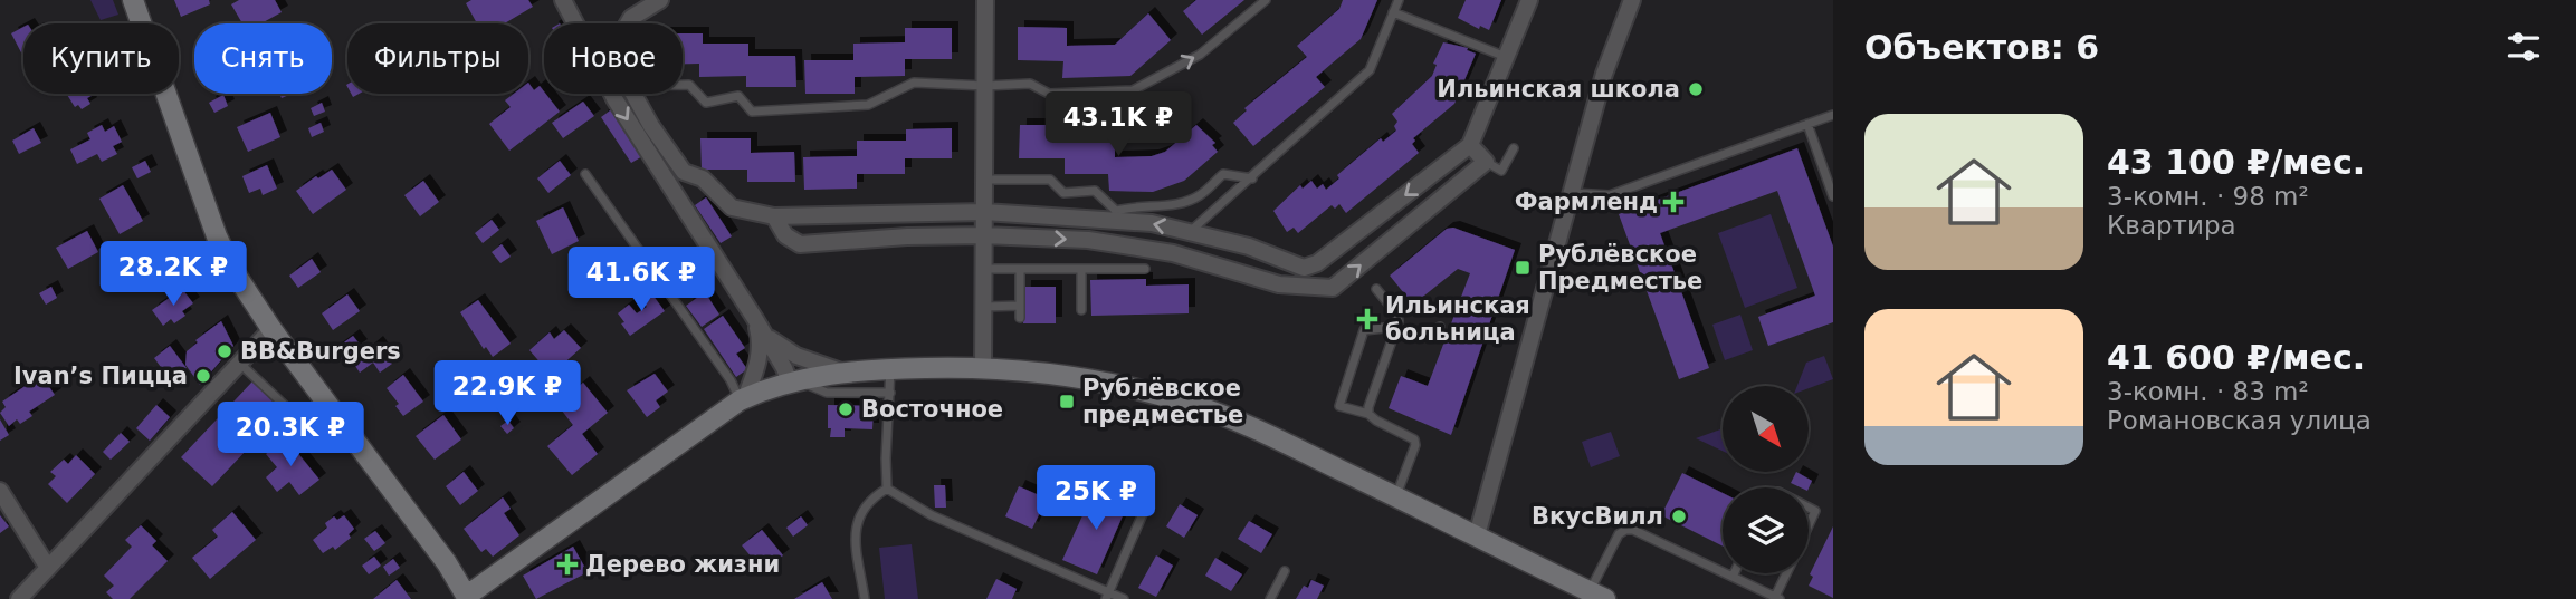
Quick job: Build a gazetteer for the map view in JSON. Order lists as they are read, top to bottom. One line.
{"places":{"other":["Ильинская школа","BB&Burgers","Ivan’s Пицца","Восточное","ВкусВилл"],"health":["Фармленд","Ильинская больница","Дерево жизни"],"transit":["Рублёвское Предместье","Рублёвское предместье"]},"north":"bottom right","page":{"heading":"Объектов: 6","chip":["Купить","Снять","Фильтры","Новое"],"price":["43.1K ₽","28.2K ₽","41.6K ₽","22.9K ₽","20.3K ₽","25K ₽"],"list":[{"name":"43 100 ₽/мес.","note":"3-комн. · 98 m² · Квартира"},{"name":"41 600 ₽/мес.","note":"3-комн. · 83 m² · Романовская улица"}]}}
